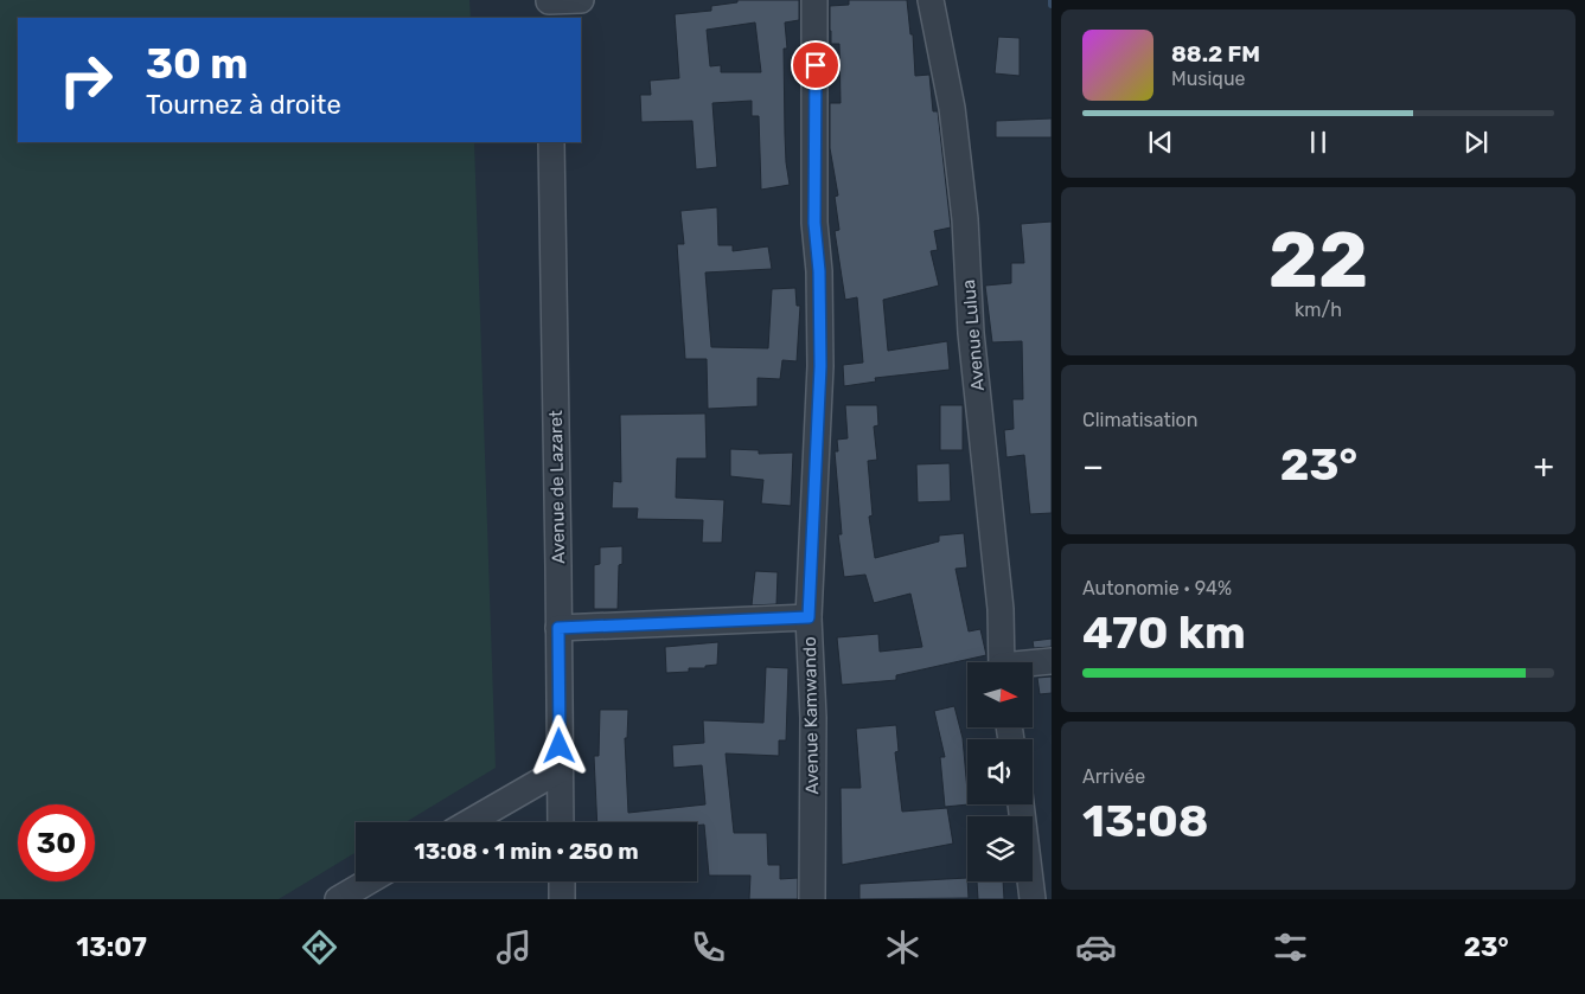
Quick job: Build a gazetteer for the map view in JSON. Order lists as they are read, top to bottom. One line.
{"streets":{"street":["Avenue Lulua","Avenue de Lazaret","Avenue Kamwando"]},"north":"right","page":{"turn":["30 m","Tournez à droite"],"song":["88.2 FM","Musique"],"tile":[["22","km/h"],"Climatisation",["Autonomie · 94%","470 km"],["Arrivée","13:08"]],"heat":["−","23°","+"],"limit":"30","trip":"13:08 · 1 min · 250 m","tabs":["13:07","23°"]}}
